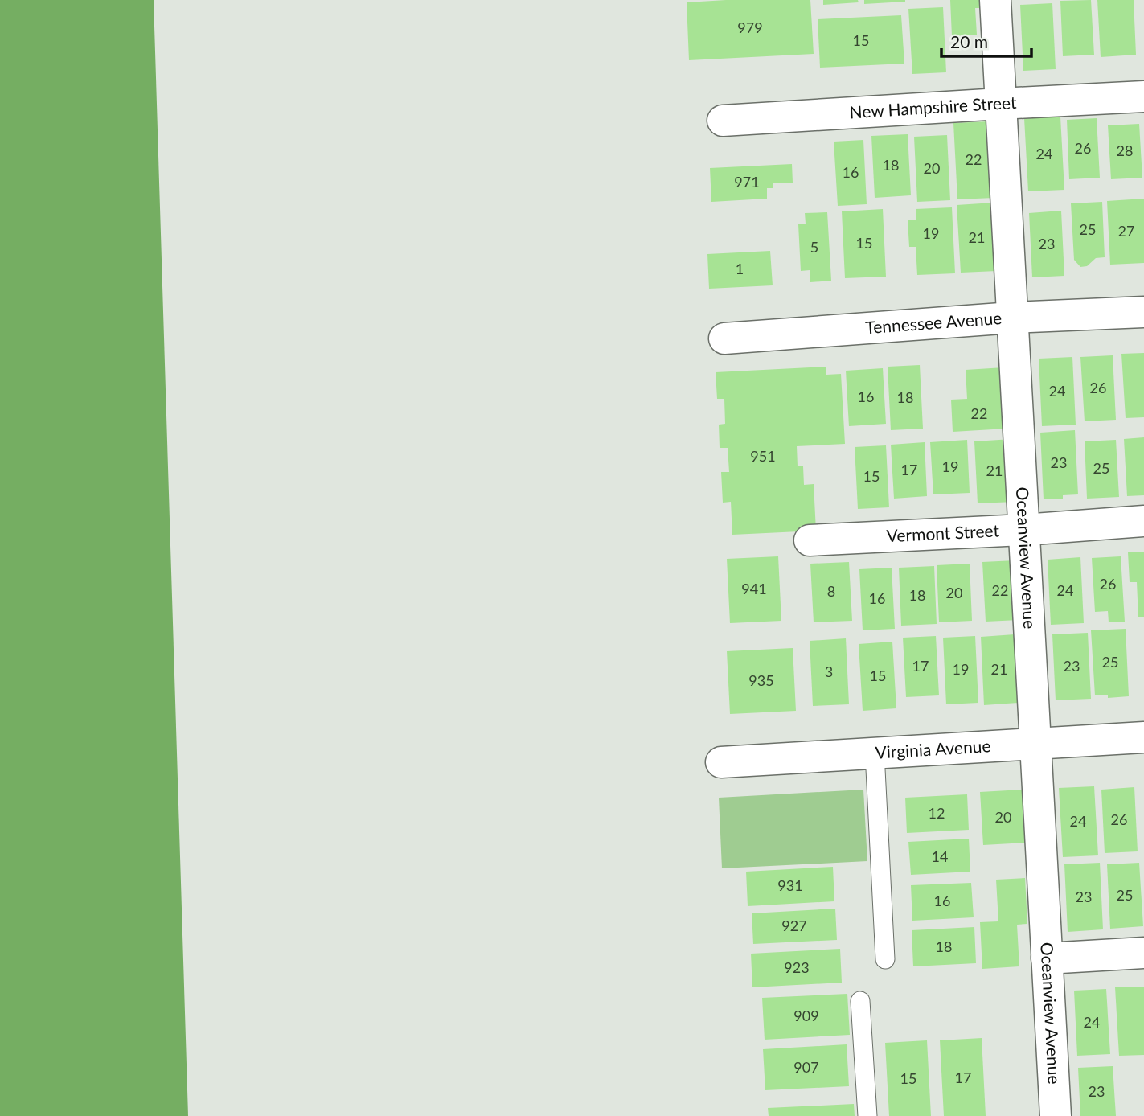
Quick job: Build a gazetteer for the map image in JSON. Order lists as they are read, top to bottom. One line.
{"streets":{"street":["New Hampshire Street","Tennessee Avenue","Vermont Street","Oceanview Avenue","Virginia Avenue"]},"crossings":[["New Hampshire Street","Oceanview Avenue"],["Tennessee Avenue","Oceanview Avenue"],["Vermont Street","Oceanview Avenue"],["Oceanview Avenue","Virginia Avenue"]],"house_numbers":["979","15","26","28","24","22","18","20","16","971","25","27","19","21","15","23","5","1","26","24","16","18","22","951","23","19","25","17","21","15","26","941","22","24","8","20","18","16","25","17","23","19","21","3","15","935","12","20","26","24","14","931","25","23","16","927","18","923","909","24","907","17","15","23"],"scale_bar":"20 m"}
